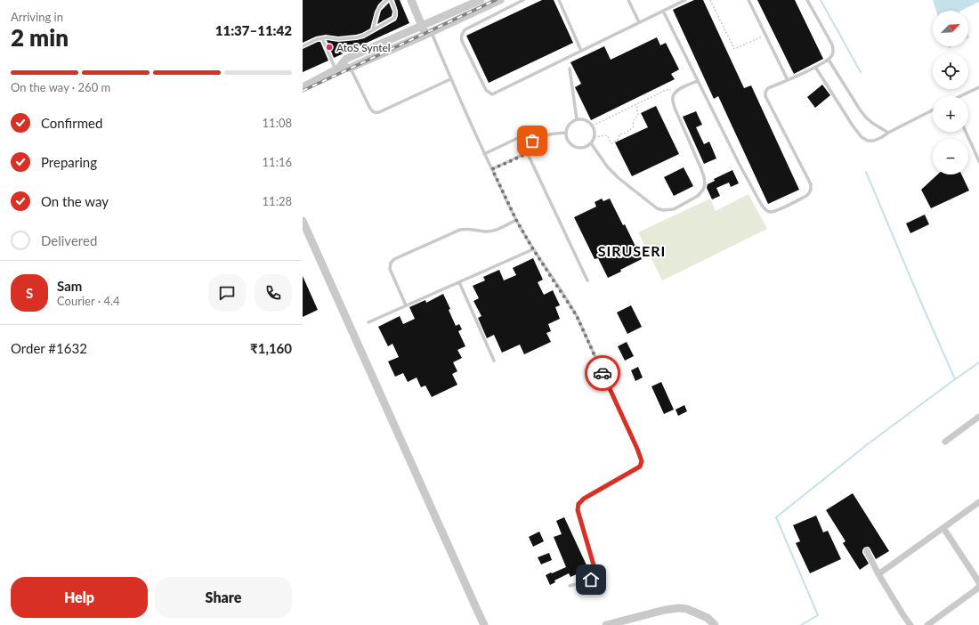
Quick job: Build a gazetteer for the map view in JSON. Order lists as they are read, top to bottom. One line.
{"districts":["SIRUSERI"],"places":["AtoS Syntel"],"north":"top right","page":{"heading":["2 min","Arriving in","11:37–11:42"],"panel":["Sam","Courier · 4.4","Order #1632","₹1,160"],"map_buttons":["+","−"],"bar":"On the way · 260 m","list":[["Confirmed","11:08"],["Preparing","11:16"],["On the way","11:28"],"Delivered"],"round":"S","buttons":["Help","Share"]}}
